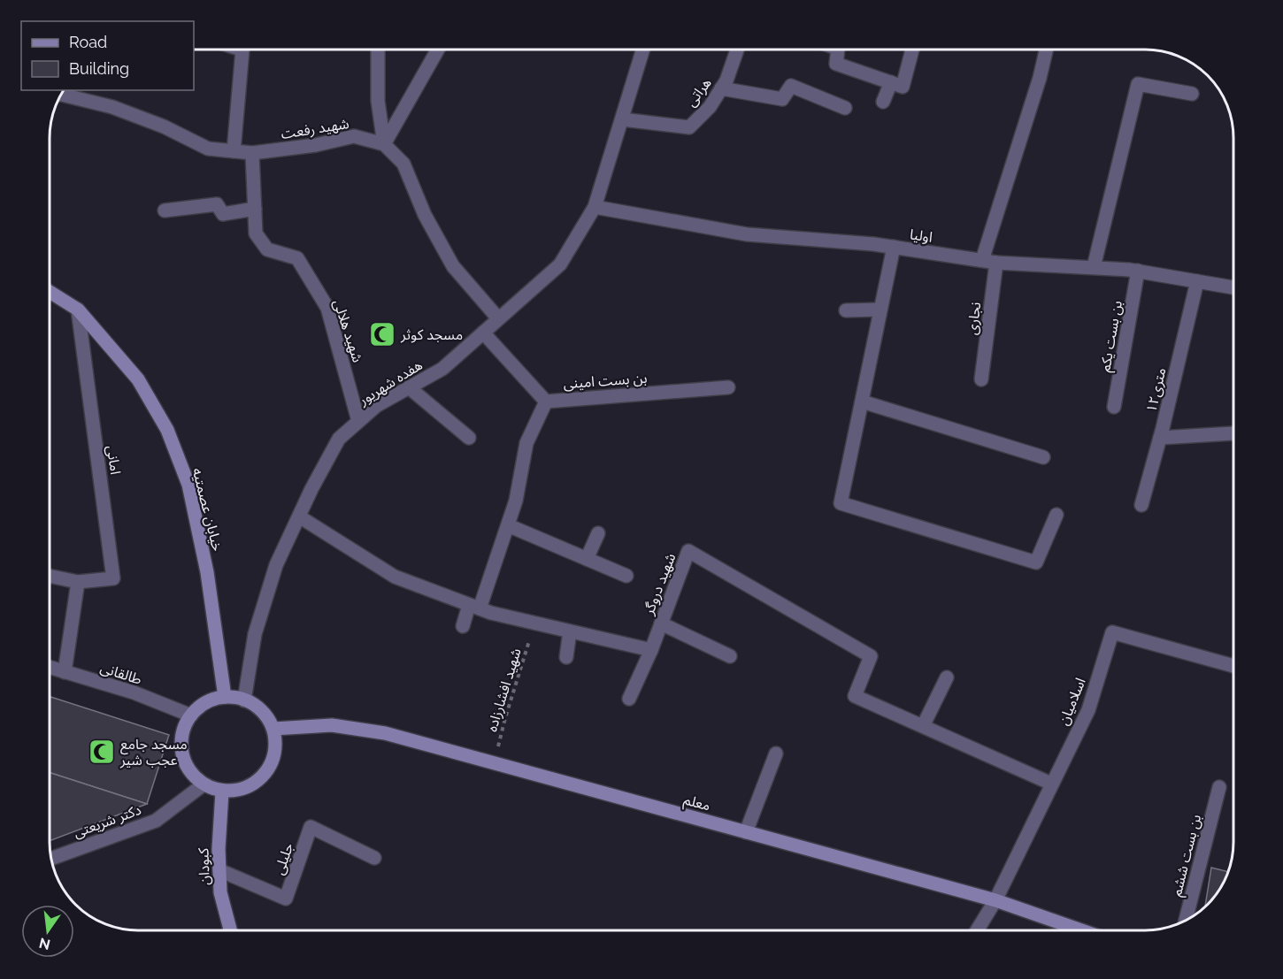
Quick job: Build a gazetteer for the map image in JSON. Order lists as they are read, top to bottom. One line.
{"streets":{"main road":["خیابان عصمتیه","معلم","کبودان"],"street":["هراتی","شهید رفعت","اولیا","نجاری","شهید هلالی","بن بست یکم","بن بست امینی","هفده شهریور","۱۲متری","امانی","شهید دروگر","طالقانی","اسلامیان","دکتر شریعتی","بن بست ششم","جلیلی"],"path":["شهید افشارزاده"]},"crossings":[["هراتی","هفده شهریور"],["شهید رفعت","شهید هلالی"],["اولیا","نجاری"],["اولیا","بن بست یکم"],["اولیا","هفده شهریور"],["اولیا","۱۲متری"],["شهید هلالی","هفده شهریور"],["بن بست امینی","هفده شهریور"],["هفده شهریور","خیابان عصمتیه"],["هفده شهریور","طالقانی"],["هفده شهریور","معلم"],["هفده شهریور","دکتر شریعتی"],["هفده شهریور","کبودان"],["امانی","خیابان عصمتیه"],["خیابان عصمتیه","طالقانی"],["خیابان عصمتیه","معلم"],["خیابان عصمتیه","دکتر شریعتی"],["خیابان عصمتیه","کبودان"],["شهید دروگر","اسلامیان"],["طالقانی","معلم"],["طالقانی","دکتر شریعتی"],["طالقانی","کبودان"],["شهید افشارزاده","معلم"],["اسلامیان","معلم"],["معلم","دکتر شریعتی"],["معلم","کبودان"],["دکتر شریعتی","کبودان"],["جلیلی","کبودان"]],"places":{"mosque":["مسجد کوثر","مسجد جامع عجب شیر"]},"legend":["Road","Building"],"north":"bottom"}
